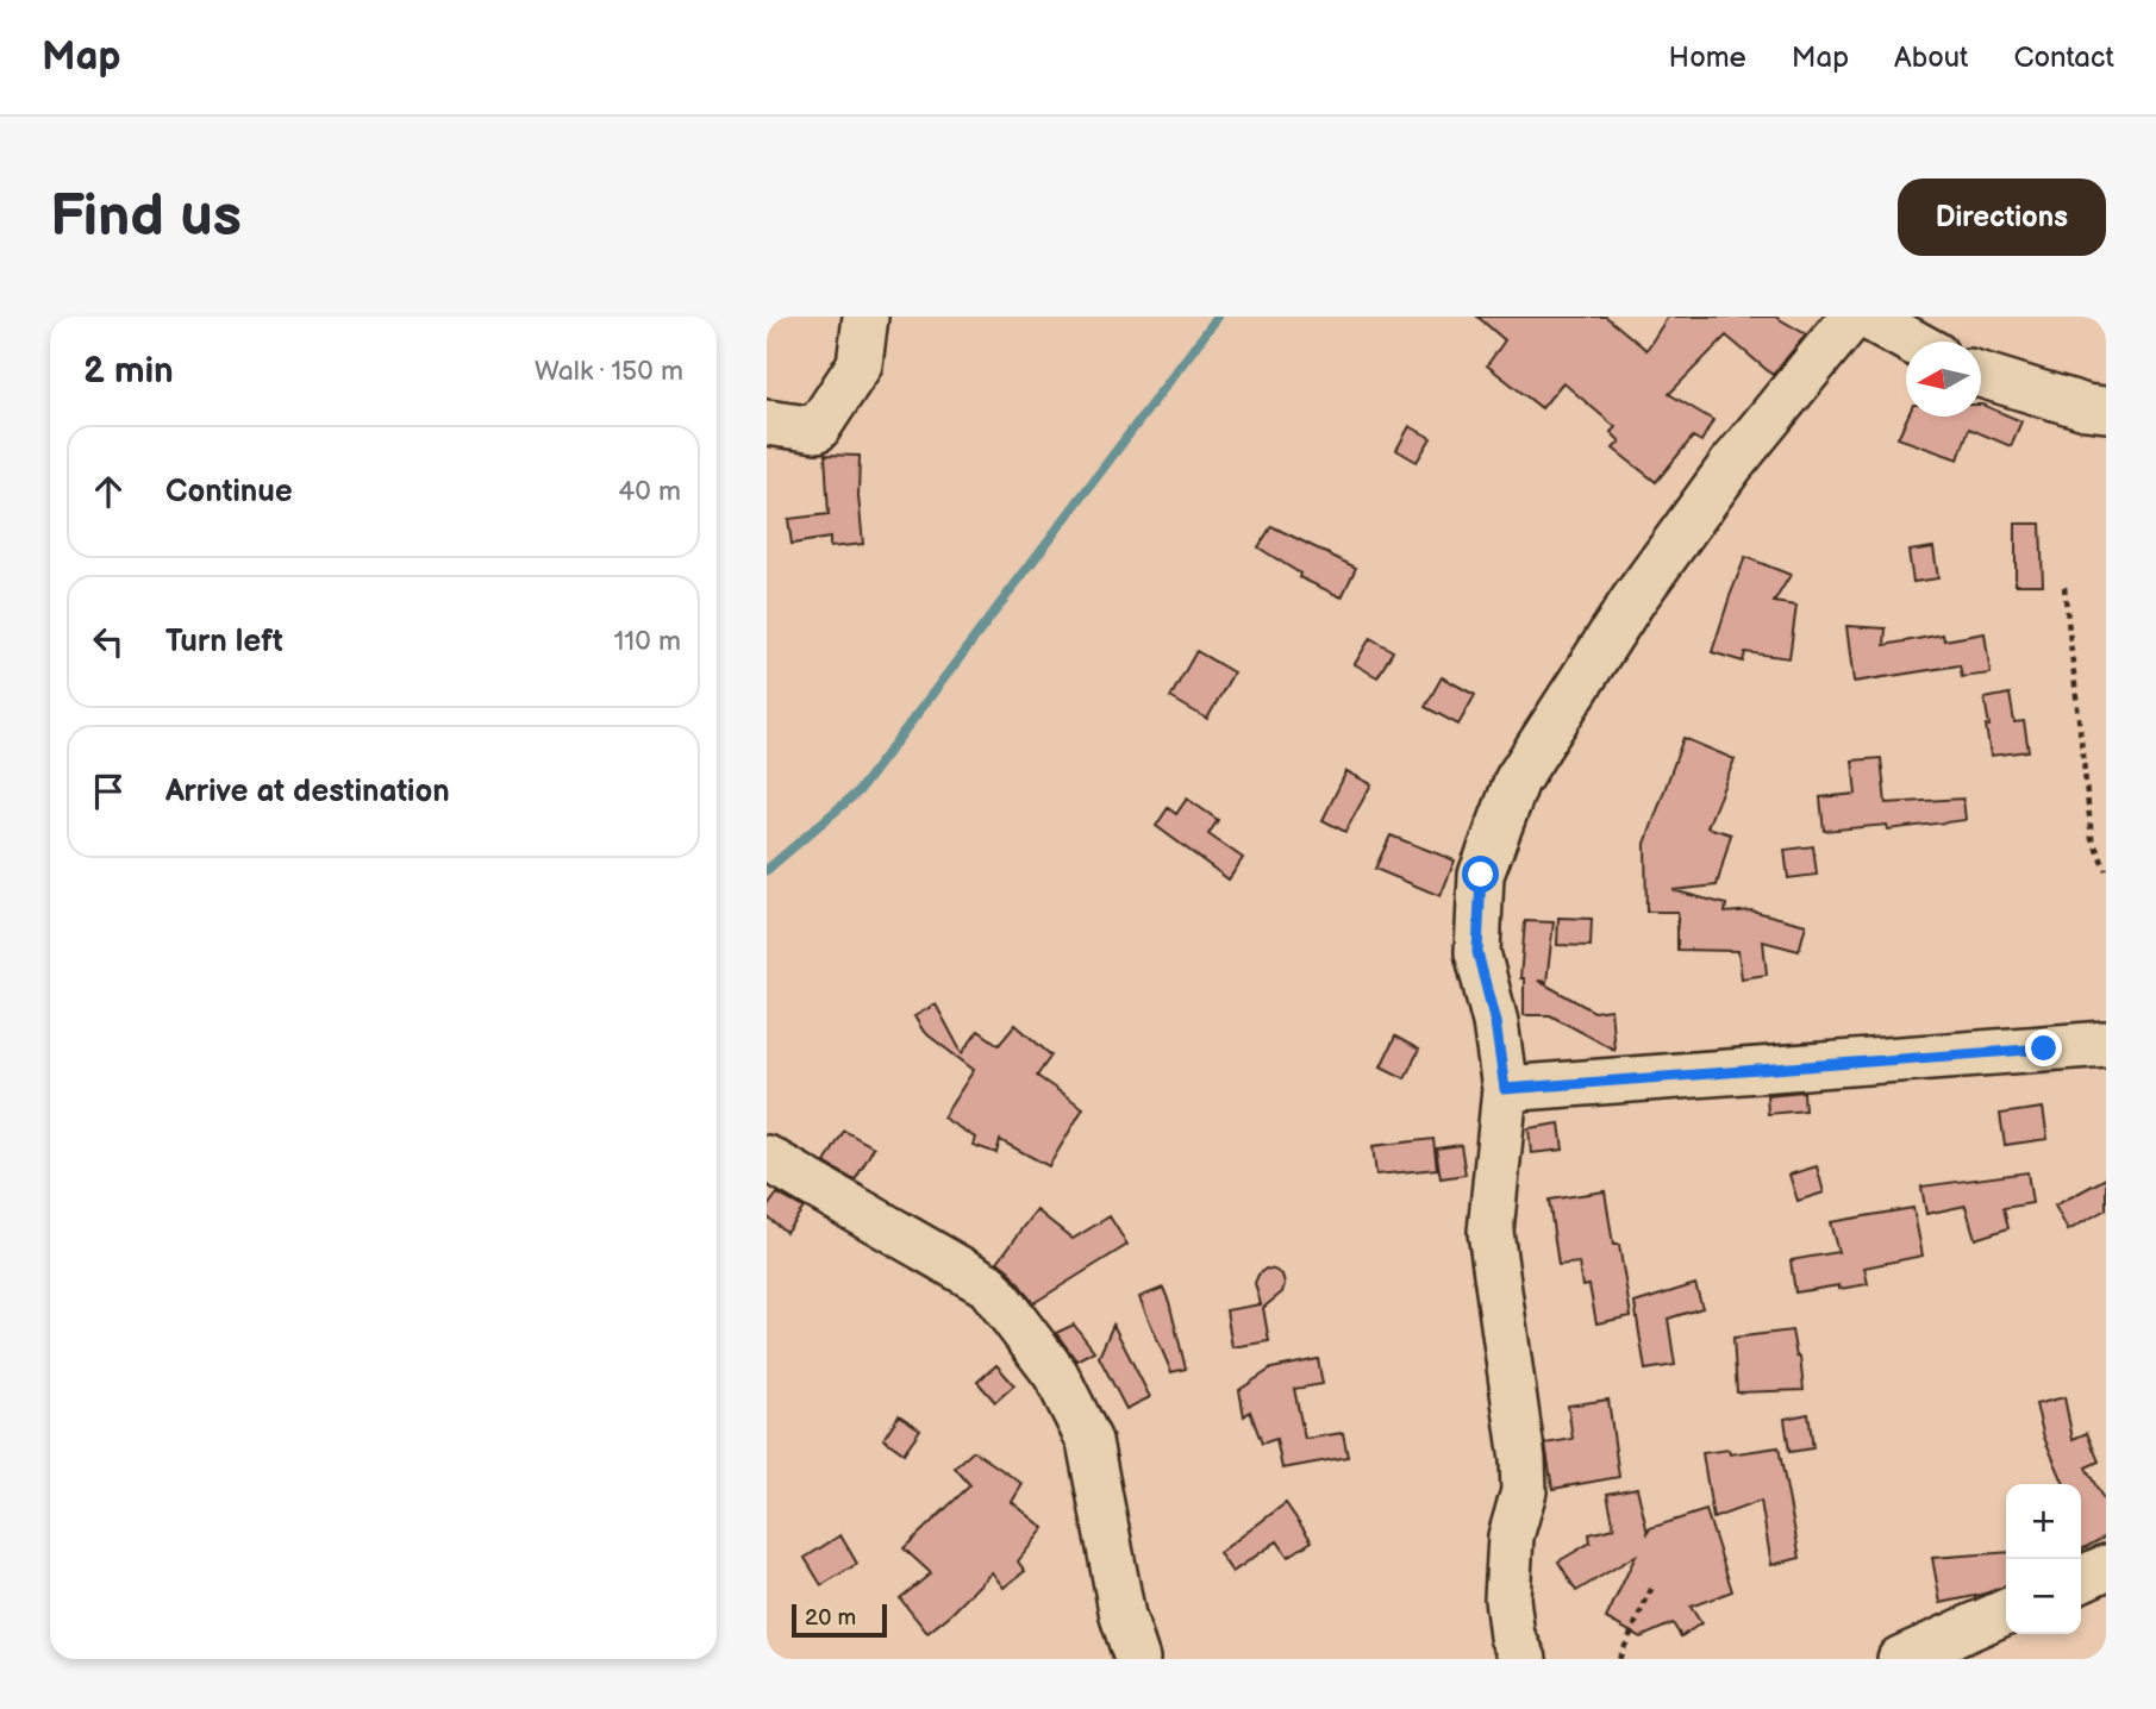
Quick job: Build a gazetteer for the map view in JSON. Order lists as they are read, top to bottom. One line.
{"scale_bar":"20 m","north":"left","page":{"header":"Map","nav":["Home","Map","About","Contact"],"buttons":"Directions","title":"Find us","heading":["2 min","Walk · 150 m"],"list":[["Continue","40 m"],["Turn left","110 m"],"Arrive at destination"],"map_buttons":["+","−"],"scale":"20 m"}}
